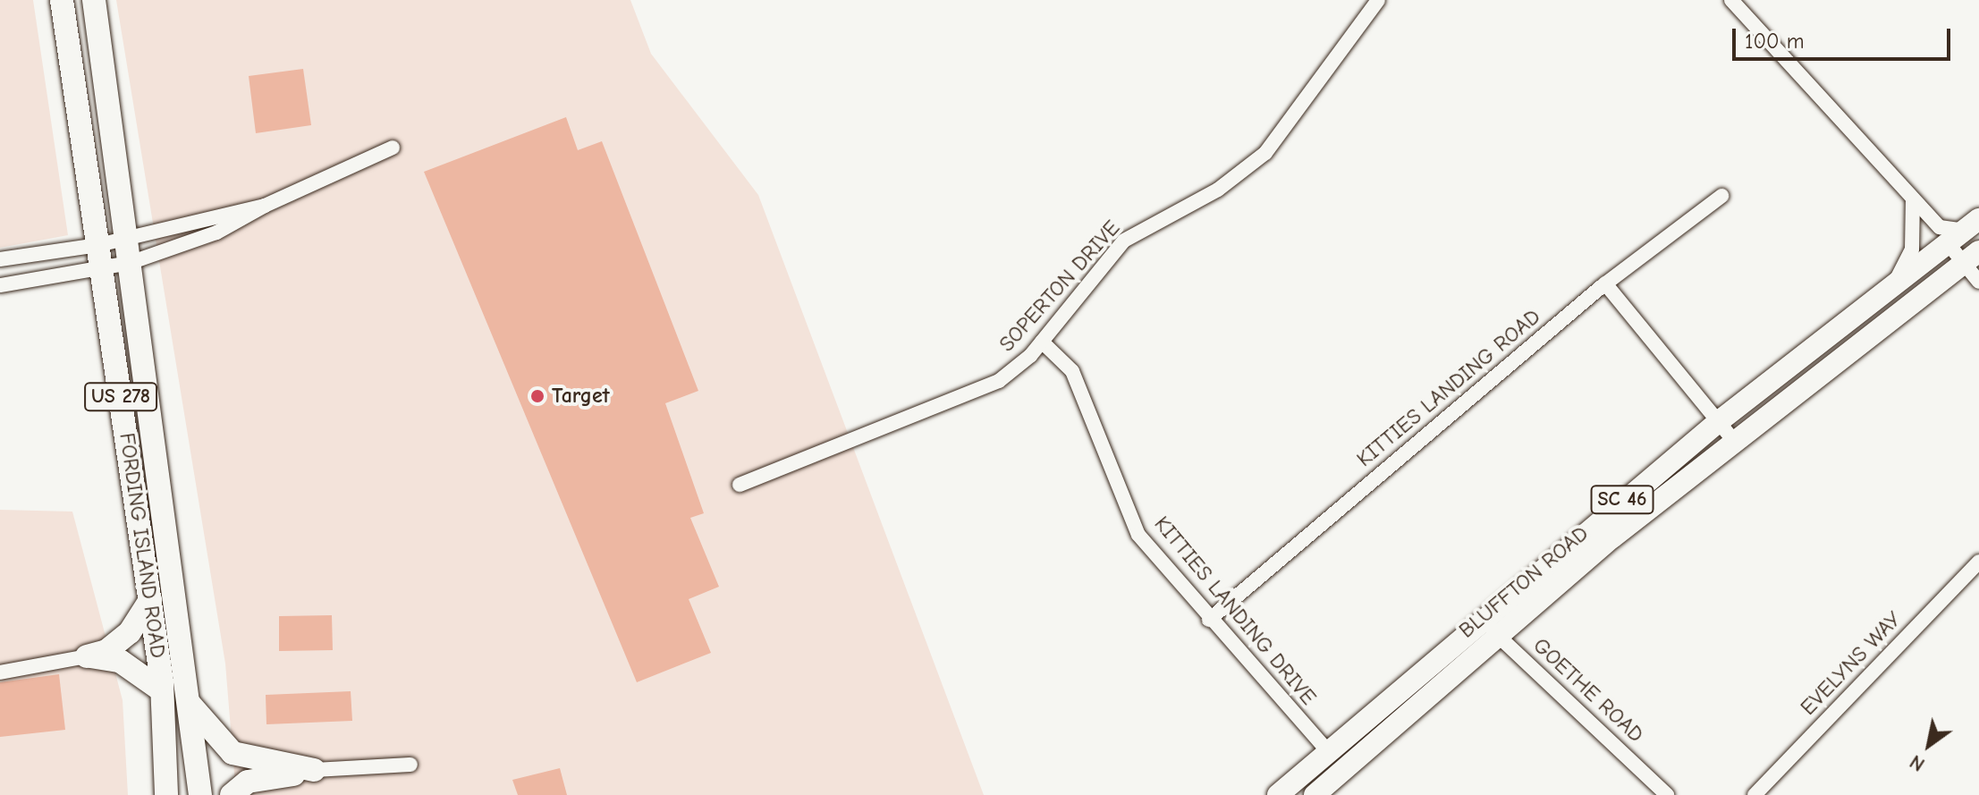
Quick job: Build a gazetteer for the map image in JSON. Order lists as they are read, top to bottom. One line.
{"streets":{"highway":["US 278","FORDING ISLAND ROAD"],"main road":["SC 46","BLUFFTON ROAD"],"street":["SOPERTON DRIVE","KITTIES LANDING ROAD","KITTIES LANDING DRIVE","EVELYNS WAY","GOETHE ROAD"]},"crossings":[["SOPERTON DRIVE","KITTIES LANDING DRIVE"],["KITTIES LANDING ROAD","KITTIES LANDING DRIVE"],["BLUFFTON ROAD","KITTIES LANDING DRIVE"],["BLUFFTON ROAD","GOETHE ROAD"]],"places":["Target"],"scale_bar":"100 m","north":"bottom left"}
